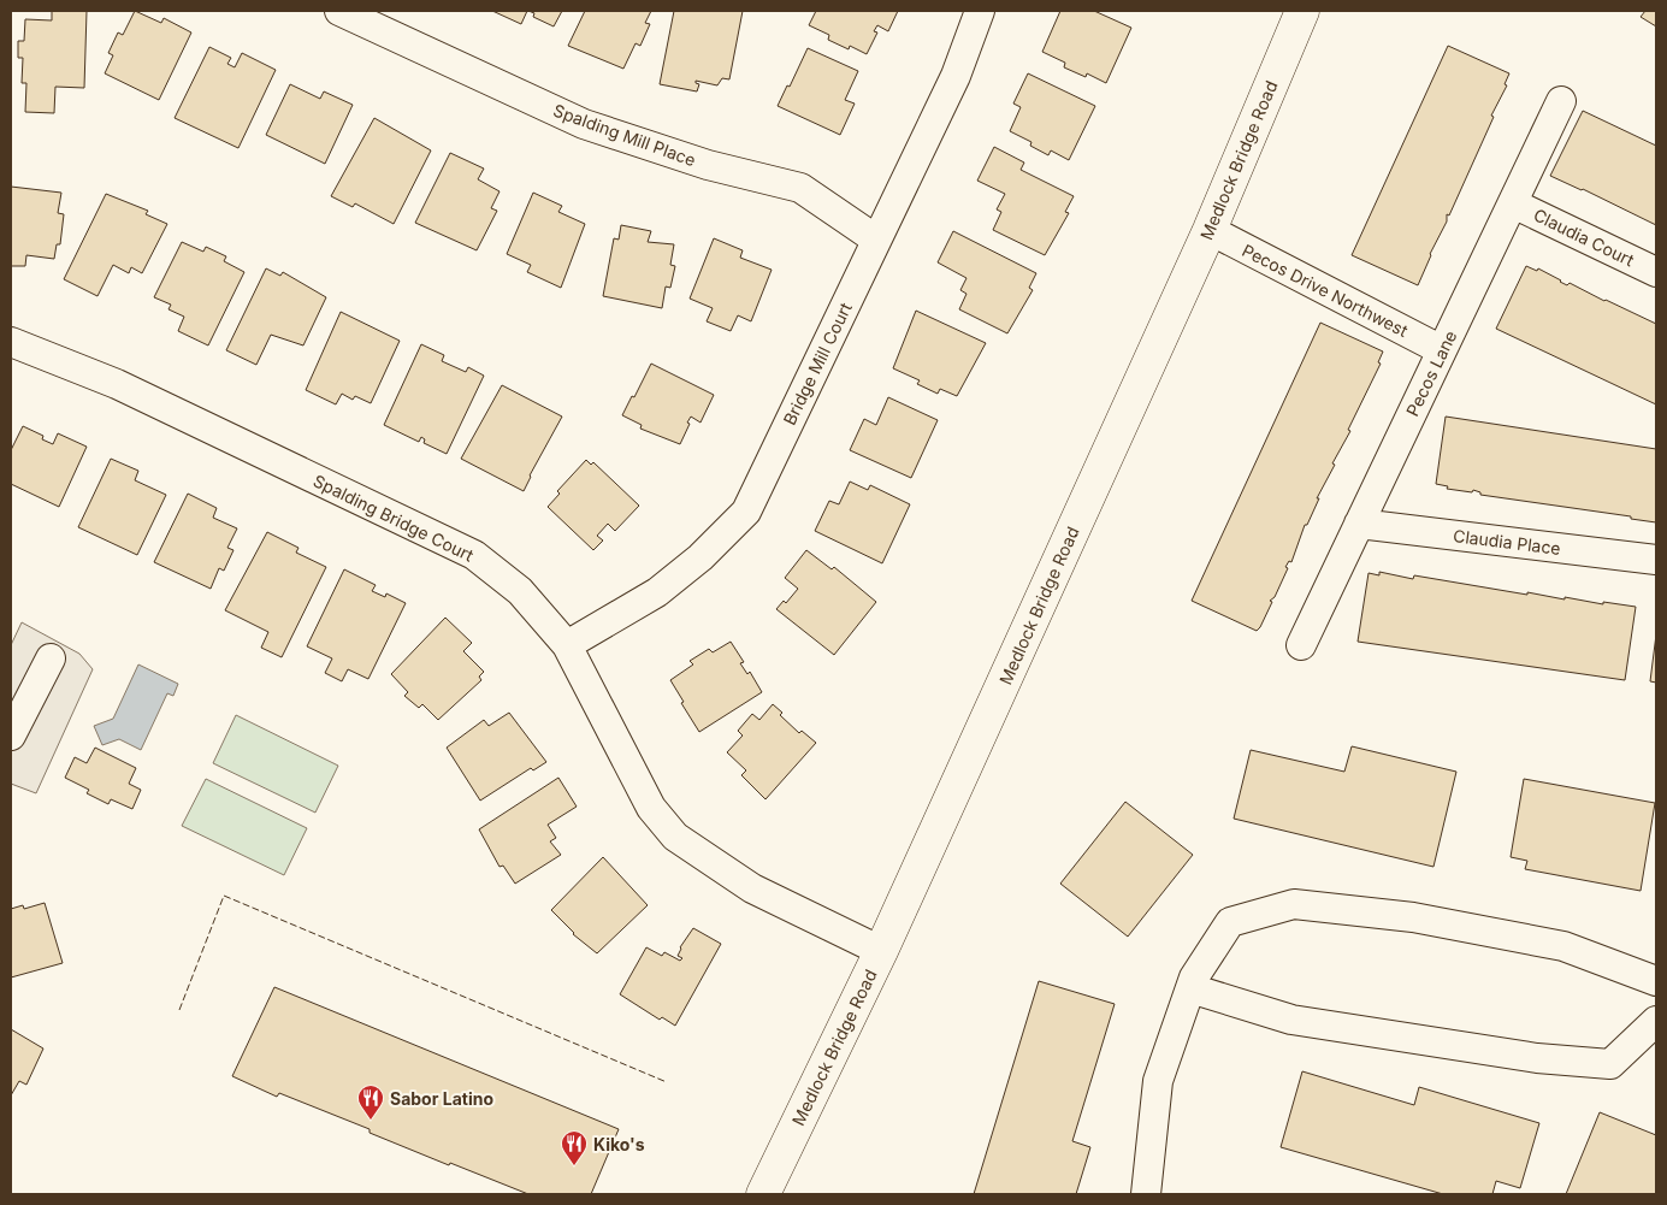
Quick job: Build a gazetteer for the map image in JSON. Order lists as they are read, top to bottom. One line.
{"streets":{"main road":["Medlock Bridge Road"],"street":["Spalding Mill Place","Claudia Court","Pecos Drive Northwest","Bridge Mill Court","Pecos Lane","Spalding Bridge Court","Claudia Place"]},"crossings":[["Spalding Mill Place","Bridge Mill Court"],["Medlock Bridge Road","Pecos Drive Northwest"],["Medlock Bridge Road","Spalding Bridge Court"],["Claudia Court","Pecos Lane"],["Pecos Drive Northwest","Pecos Lane"],["Bridge Mill Court","Spalding Bridge Court"],["Pecos Lane","Claudia Place"]],"places":{"restaurant":["Sabor Latino","Kiko's"]}}
